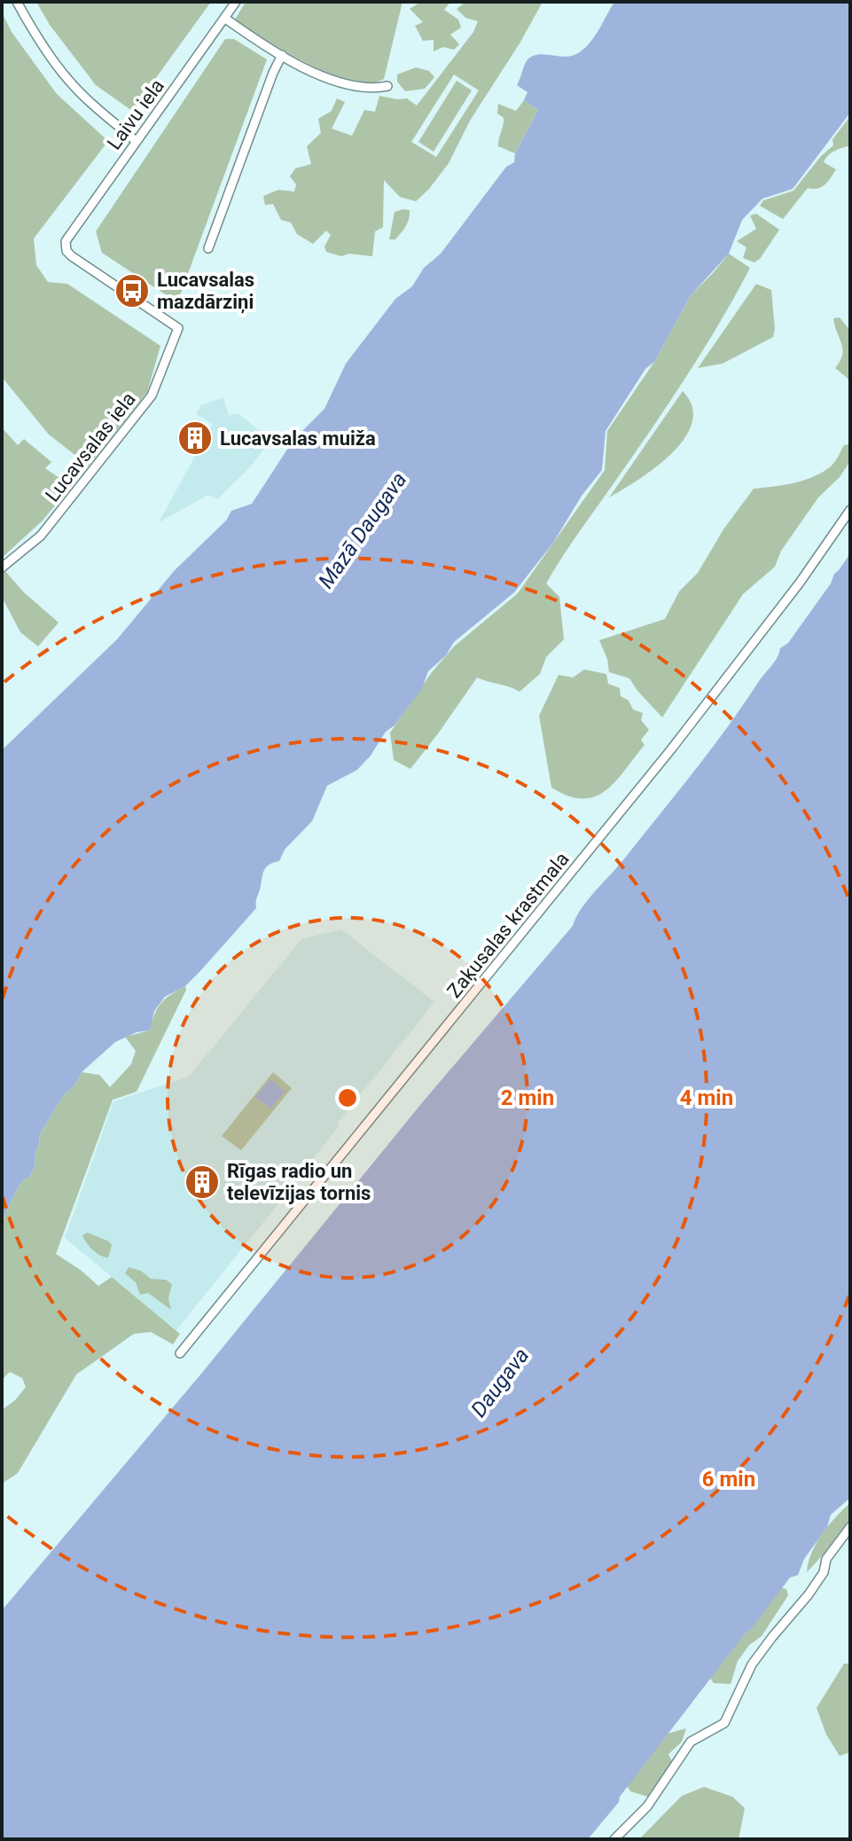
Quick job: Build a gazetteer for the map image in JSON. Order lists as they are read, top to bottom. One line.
{"streets":{"street":["Laivu iela","Lucavsalas iela","Zaķusalas krastmala"]},"crossings":[["Laivu iela","Lucavsalas iela"]],"water":["Mazā Daugava","Daugava"],"places":{"bus stop":["Lucavsalas mazdārziņi"],"building":["Lucavsalas muiža","Rīgas radio un televīzijas tornis"]},"rings":["2 min","4 min","6 min"]}
